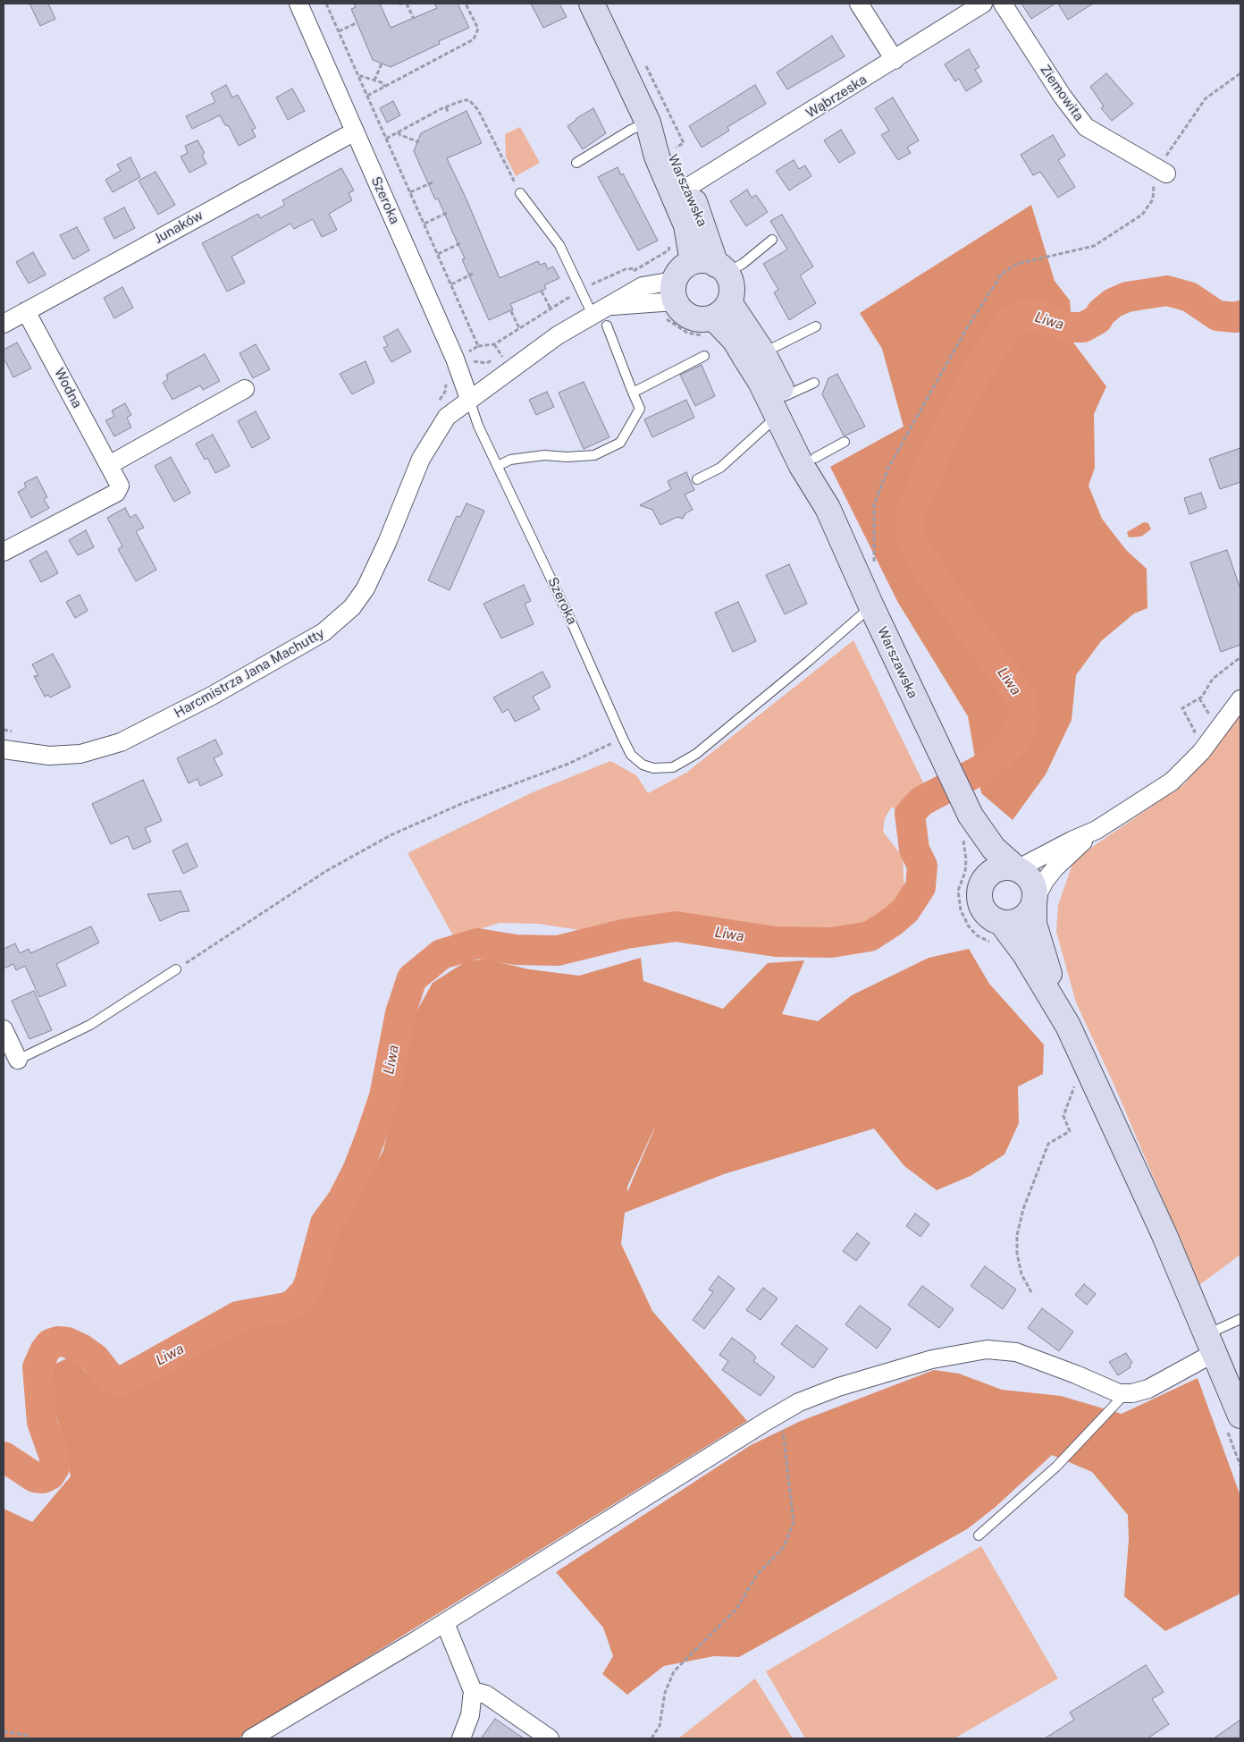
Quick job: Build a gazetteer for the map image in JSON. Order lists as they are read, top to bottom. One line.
{"streets":{"main road":["Warszawska"],"street":["Ziemowita","Wąbrzeska","Szeroka","Junaków","Wodna","Harcmistrza Jana Machutty"]},"crossings":[["Wąbrzeska","Warszawska"],["Warszawska","Szeroka"],["Warszawska","Harcmistrza Jana Machutty"],["Szeroka","Junaków"],["Szeroka","Harcmistrza Jana Machutty"],["Junaków","Wodna"]],"water":["Liwa"]}
